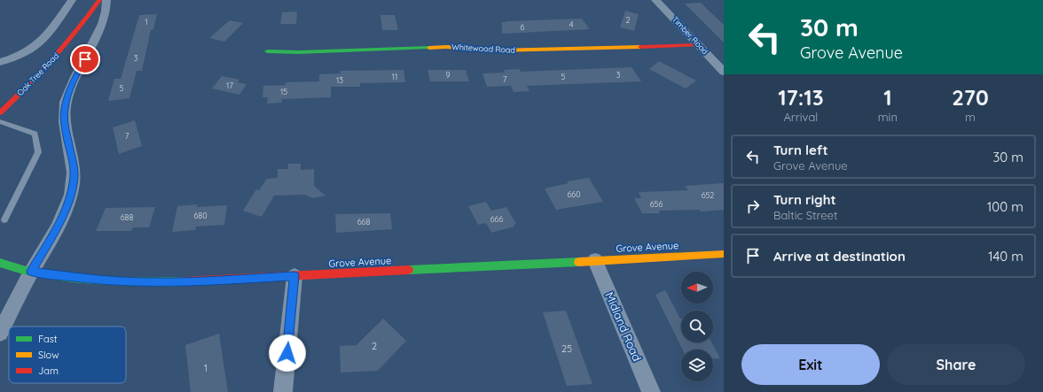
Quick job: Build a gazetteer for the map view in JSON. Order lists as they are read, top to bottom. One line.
{"streets":{"street":["Timber Road","Whitewood Road","Oak Tree Road","Grove Avenue","Midland Road"]},"crossings":[["Timber Road","Whitewood Road"],["Grove Avenue","Midland Road"]],"house_numbers":["2","1","4","6","3","9","3","11","5","7","13","17","5","15","7","660","652","656","680","688","666","668","2","25","1"],"legend":["Fast","Slow","Jam"],"north":"left","page":{"turn":["30 m","Grove Avenue"],"eta":["17:13","Arrival","1","min","270","m"],"list":[{"name":"Turn left","note":"Grove Avenue","value":"30 m"},{"name":"Turn right","note":"Baltic Street","value":"100 m"},{"name":"Arrive at destination","value":"140 m"}],"buttons":["Exit","Share"]}}
